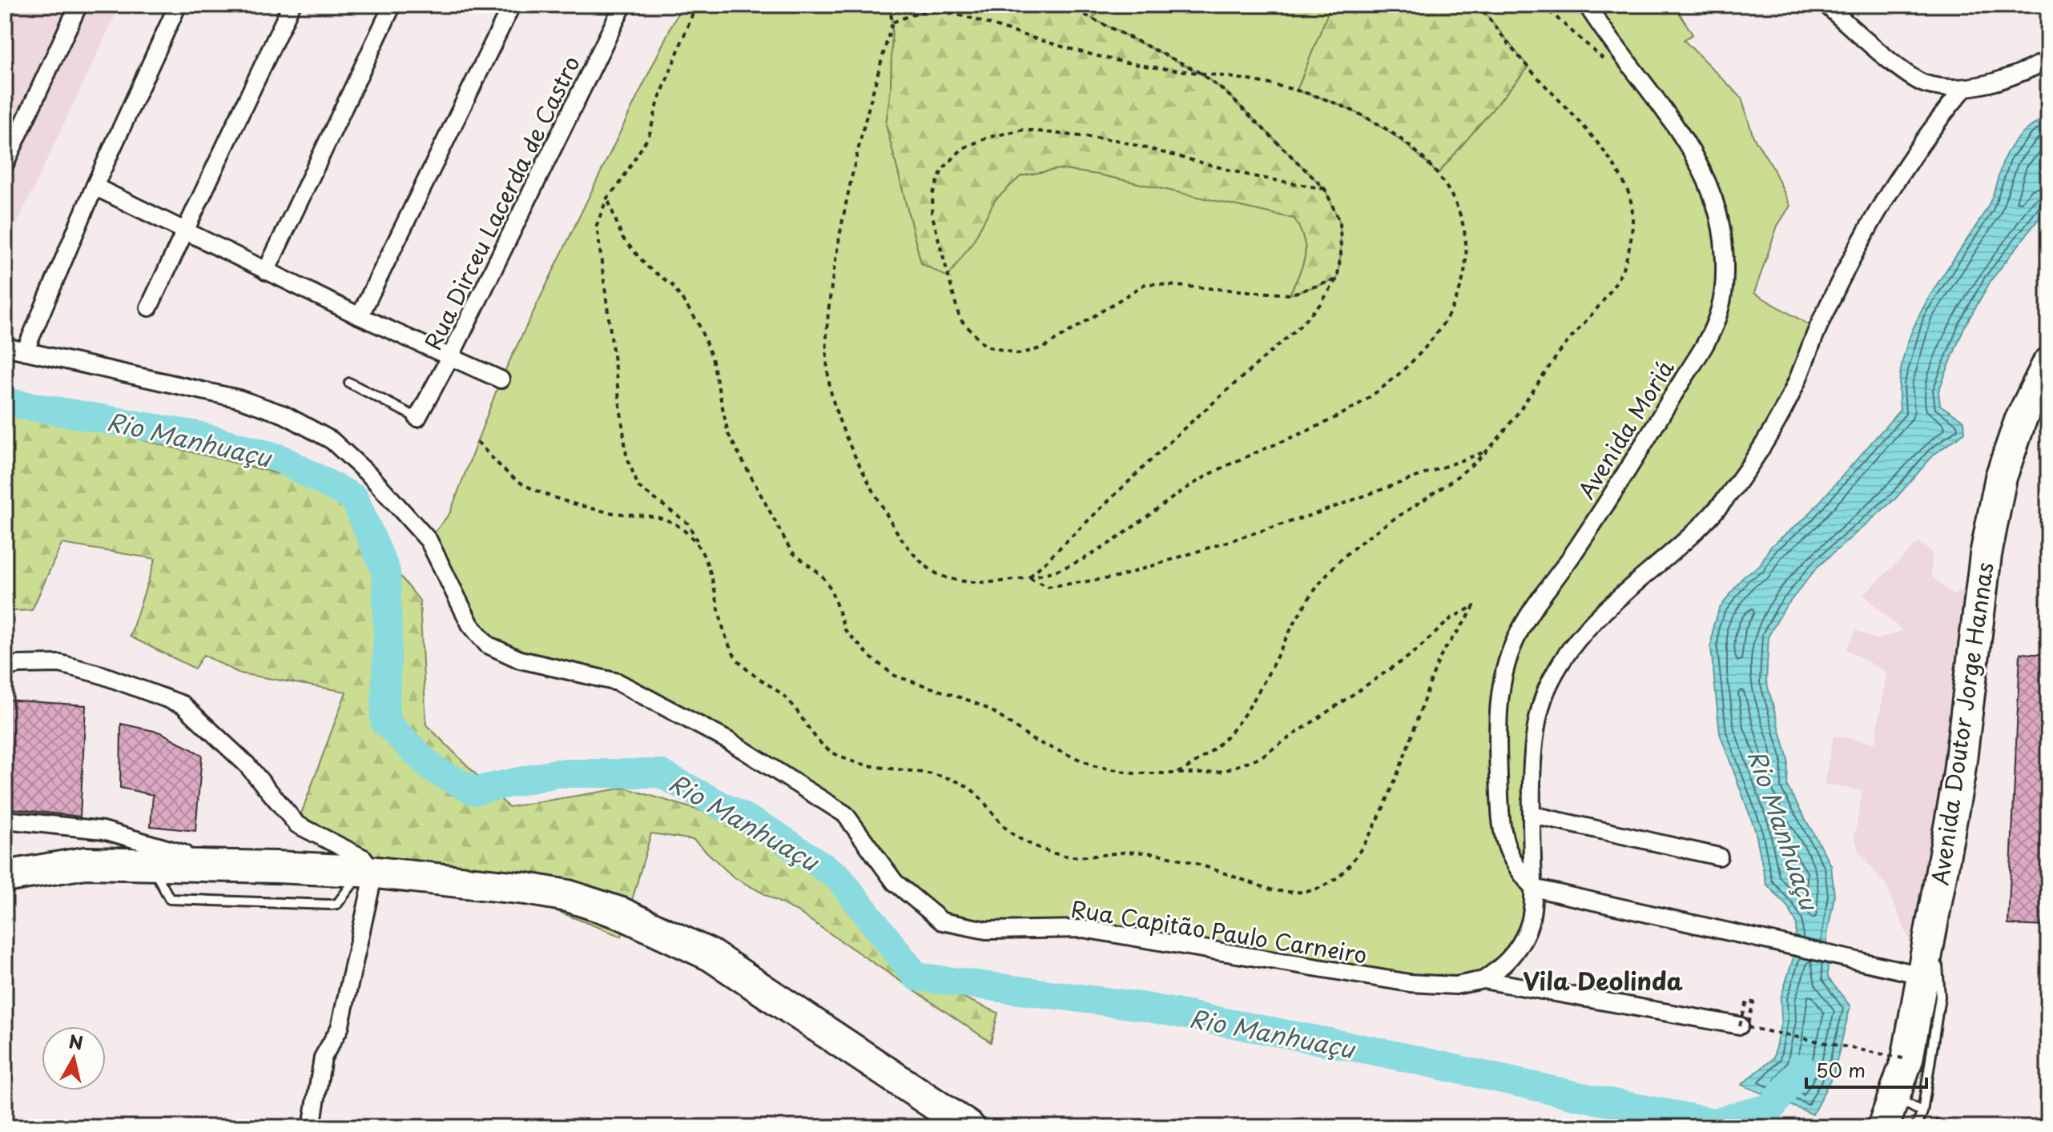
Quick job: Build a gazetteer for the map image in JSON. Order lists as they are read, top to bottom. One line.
{"streets":{"highway":["Avenida Doutor Jorge Hannas"],"street":["Rua Dirceu Lacerda de Castro","Avenida Moriá","Rua Capitão Paulo Carneiro"]},"districts":["Vila Deolinda"],"water":["Rio Manhuaçu"],"scale_bar":"50 m","north":"top"}
